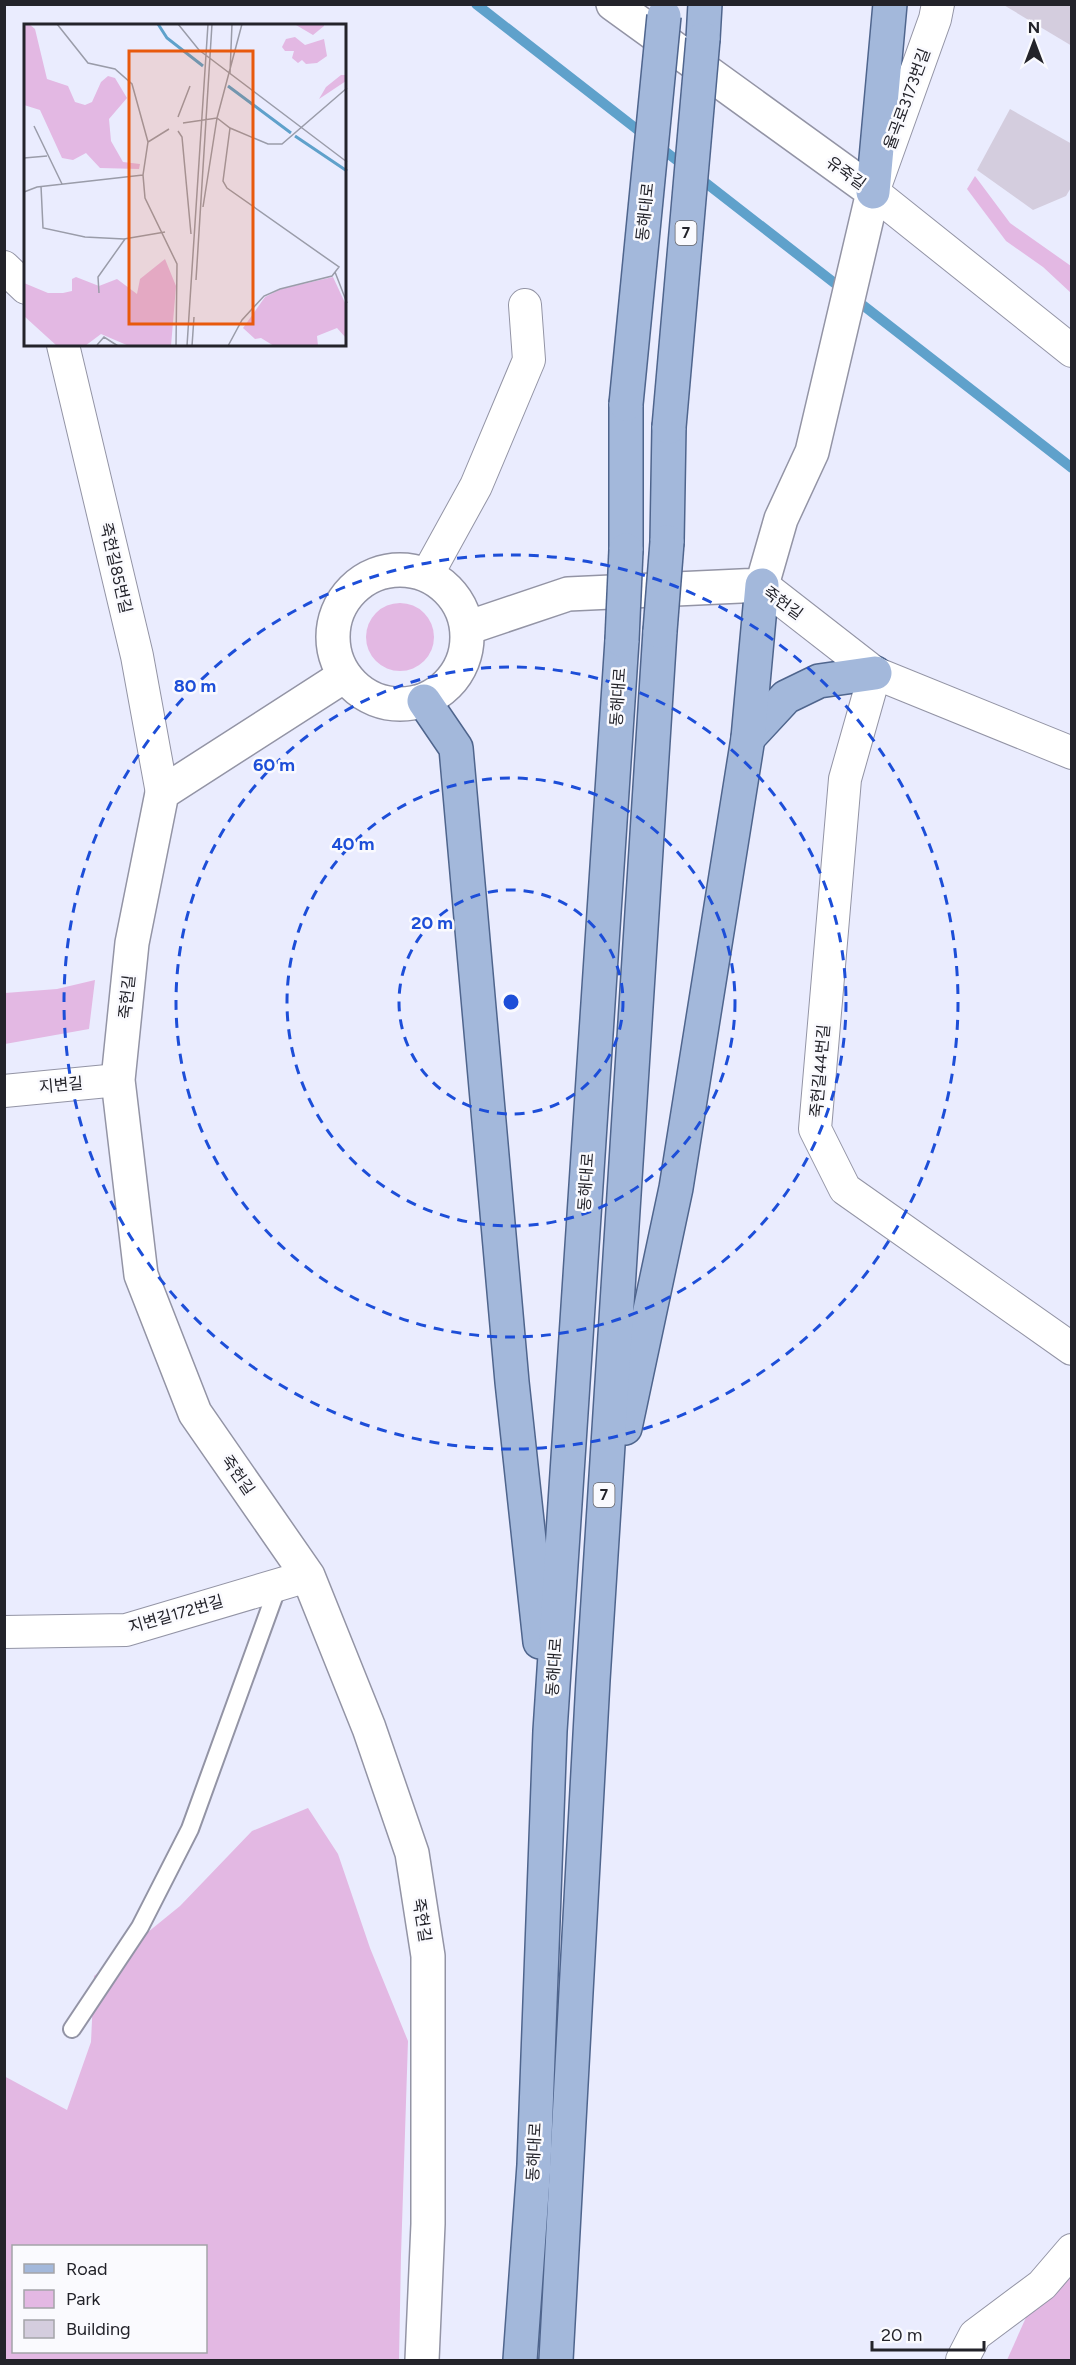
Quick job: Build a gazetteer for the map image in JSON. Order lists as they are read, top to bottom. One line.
{"streets":{"main road":["동해대로","7"],"street":["율곡로3173번길","유죽길","죽헌길85번길","죽헌길","죽헌길44번길","지변길","지변길172번길"]},"crossings":[["율곡로3173번길","유죽길"],["죽헌길85번길","죽헌길"],["죽헌길","죽헌길44번길"],["죽헌길","지변길"],["죽헌길","지변길172번길"]],"legend":["Road","Park","Building"],"scale_bar":"20 m","north":"top","rings":["80 m","60 m","40 m","20 m"]}
